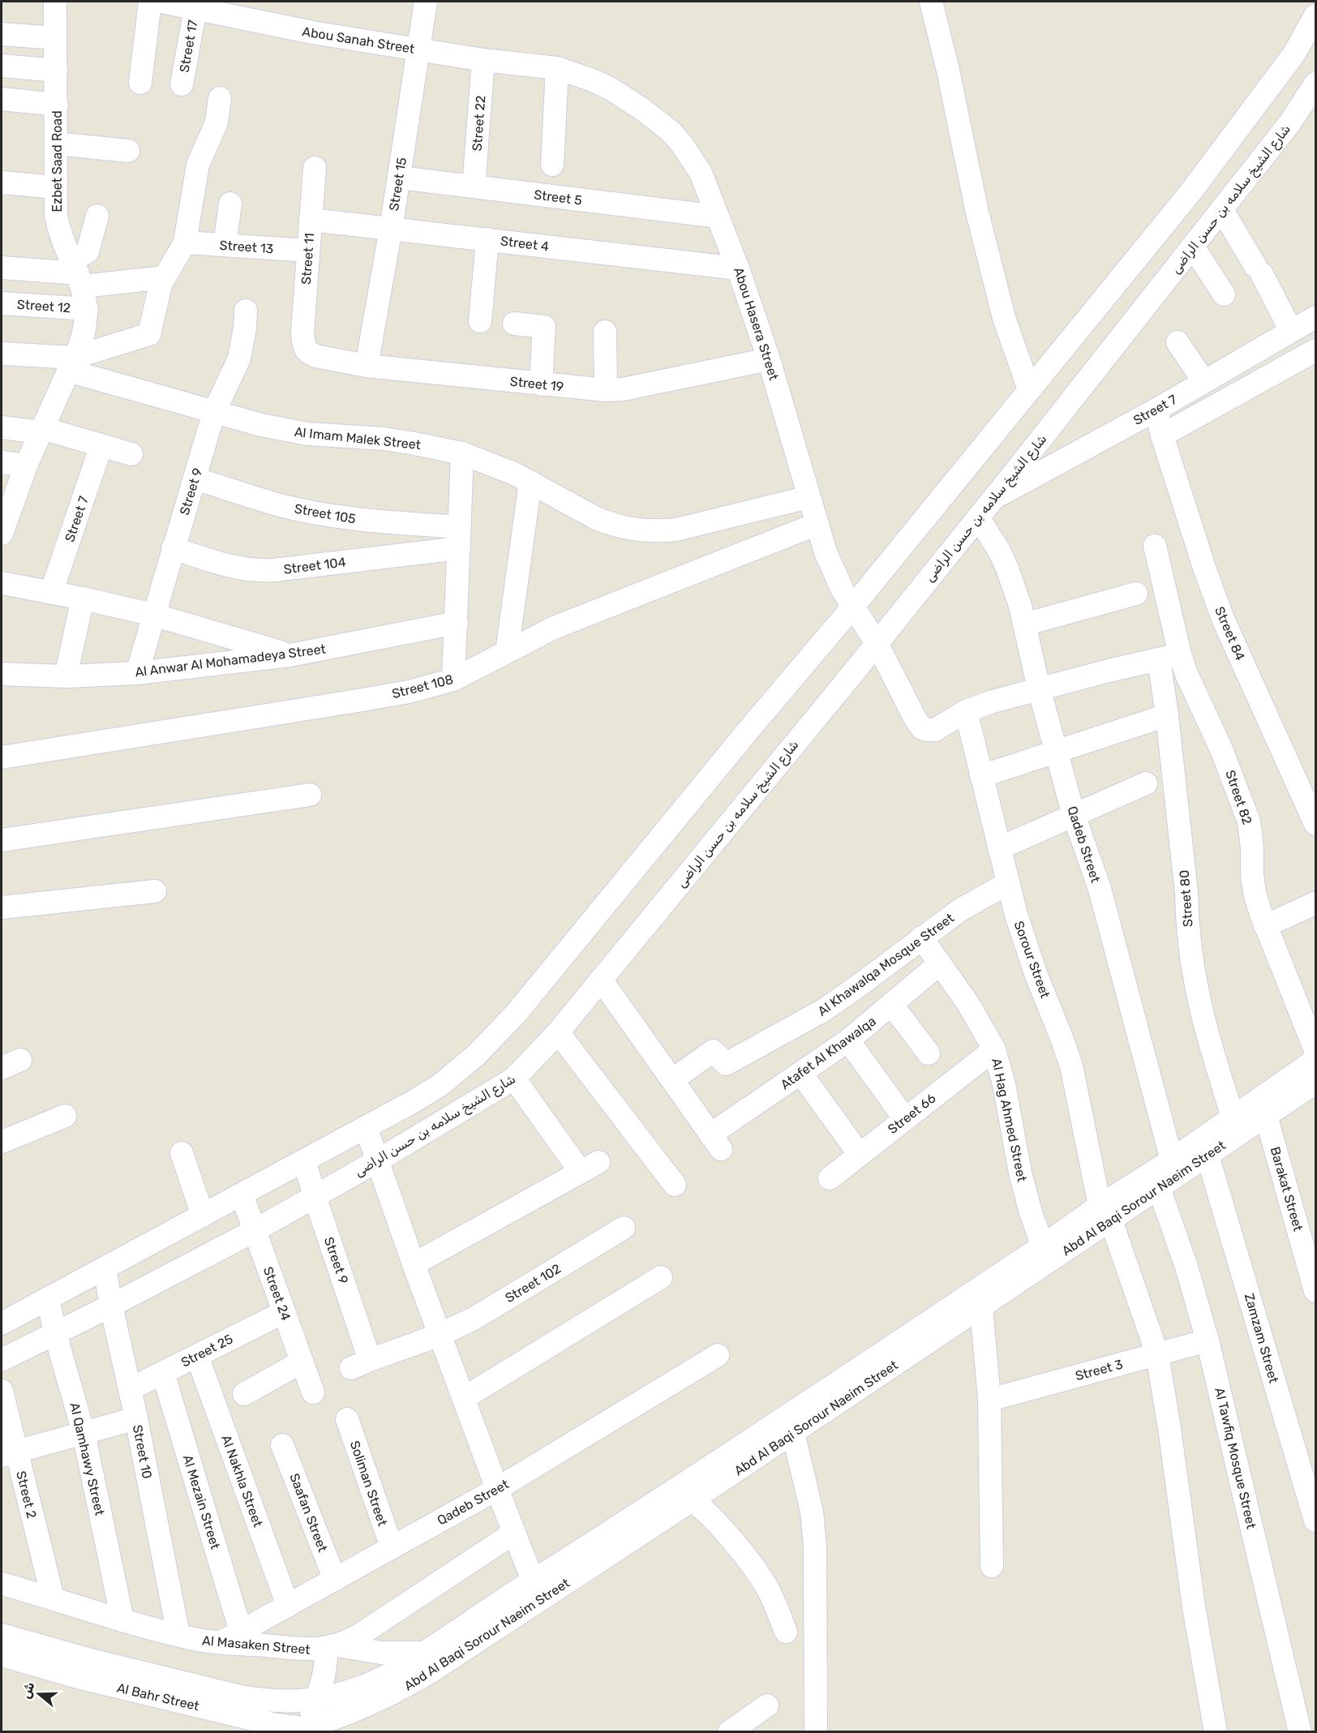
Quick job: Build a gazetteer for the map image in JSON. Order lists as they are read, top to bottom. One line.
{"streets":{"street":["Abou Sanah Street","Street 17","Street 22","Ezbet Saad Road","Street 15","Street 5","شارع الشيخ سلامه بن حسن الراضى","Street 4","Street 13","Street 11","Street 12","Abou Hasera Street","Street 19","Street 7","Al Imam Malek Street","Street 9","Street 105","Street 104","Street 84","Al Anwar Al Mohamadeya Street","Street 108","Street 82","Qadeb Street","Street 80","Sorour Street","Al Khawalqa Mosque Street","Atafet Al Khawalqa","Street 66","Al Hag Ahmed Street","Barakat Street","Abd Al Baqi Sorour Naeim Street","Street 102","Street 24","Zamzam Street","Street 25","Street 3","Street 10","Al Tawfiq Mosque Street","Al Qamhawy Street","Al Nakhla Street","Soliman Street","Street 2","Al Mezain Street","Saafan Street","Al Masaken Street","Al Bahr Street"]},"crossings":[["Abou Sanah Street","Street 17"],["Abou Sanah Street","Street 22"],["Abou Sanah Street","Street 15"],["Abou Sanah Street","Abou Hasera Street"],["Street 22","Street 5"],["Ezbet Saad Road","Street 12"],["Street 15","Street 5"],["Street 15","Street 4"],["Street 15","Street 19"],["Street 5","Abou Hasera Street"],["شارع الشيخ سلامه بن حسن الراضى","Abou Hasera Street"],["شارع الشيخ سلامه بن حسن الراضى","Street 7"],["شارع الشيخ سلامه بن حسن الراضى","Street 9"],["شارع الشيخ سلامه بن حسن الراضى","Qadeb Street"],["شارع الشيخ سلامه بن حسن الراضى","Street 24"],["شارع الشيخ سلامه بن حسن الراضى","Street 10"],["شارع الشيخ سلامه بن حسن الراضى","Al Qamhawy Street"],["Street 4","Street 11"],["Street 4","Abou Hasera Street"],["Street 13","Street 11"],["Street 11","Street 19"],["Abou Hasera Street","Street 19"],["Abou Hasera Street","Al Imam Malek Street"],["Abou Hasera Street","Street 108"],["Abou Hasera Street","Sorour Street"],["Street 7","Street 84"],["Al Imam Malek Street","Street 9"],["Street 9","Street 105"],["Street 9","Street 104"],["Street 9","Al Anwar Al Mohamadeya Street"],["Street 9","Street 102"],["Street 105","Street 104"],["Street 82","Street 80"],["Qadeb Street","Abd Al Baqi Sorour Naeim Street"],["Qadeb Street","Al Tawfiq Mosque Street"],["Qadeb Street","Al Nakhla Street"],["Qadeb Street","Soliman Street"],["Qadeb Street","Al Mezain Street"],["Qadeb Street","Saafan Street"],["Qadeb Street","Al Masaken Street"],["Street 80","Abd Al Baqi Sorour Naeim Street"],["Sorour Street","Al Khawalqa Mosque Street"],["Sorour Street","Abd Al Baqi Sorour Naeim Street"],["Sorour Street","Street 3"],["Al Khawalqa Mosque Street","Atafet Al Khawalqa"],["Al Khawalqa Mosque Street","Al Hag Ahmed Street"],["Atafet Al Khawalqa","Al Hag Ahmed Street"],["Street 66","Al Hag Ahmed Street"],["Al Hag Ahmed Street","Abd Al Baqi Sorour Naeim Street"],["Barakat Street","Abd Al Baqi Sorour Naeim Street"],["Abd Al Baqi Sorour Naeim Street","Zamzam Street"],["Abd Al Baqi Sorour Naeim Street","Al Tawfiq Mosque Street"],["Abd Al Baqi Sorour Naeim Street","Al Bahr Street"],["Street 24","Street 25"],["Street 25","Street 10"],["Street 25","Al Nakhla Street"],["Street 25","Al Mezain Street"],["Street 3","Al Tawfiq Mosque Street"],["Street 10","Al Masaken Street"],["Al Qamhawy Street","Al Masaken Street"],["Street 2","Al Masaken Street"],["Al Mezain Street","Al Masaken Street"]],"north":"left"}
